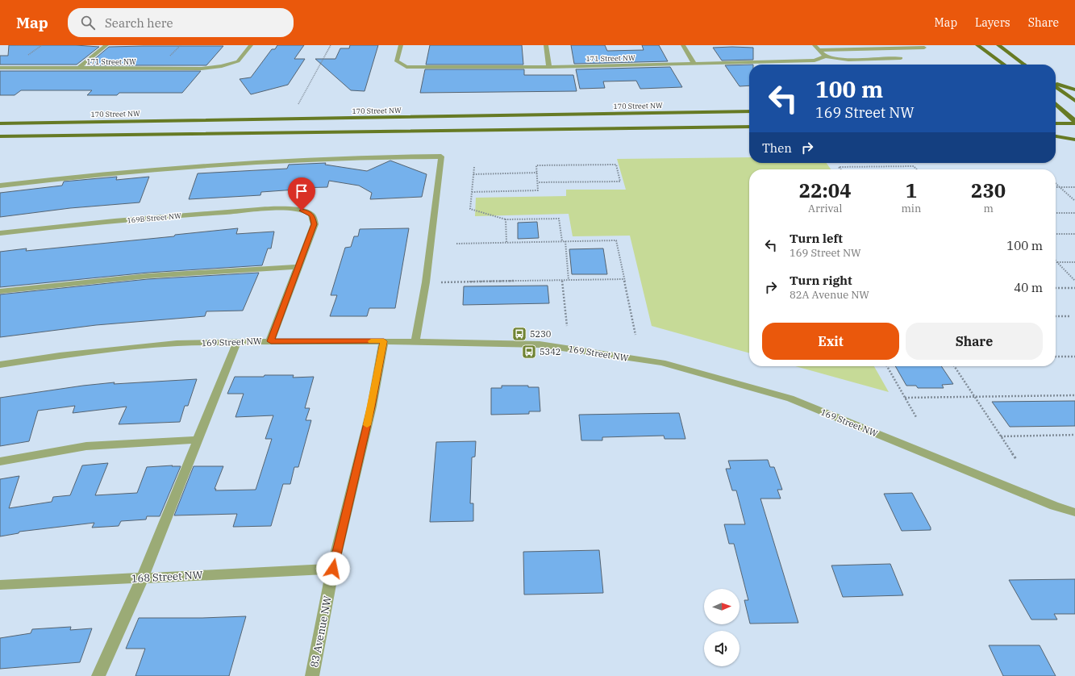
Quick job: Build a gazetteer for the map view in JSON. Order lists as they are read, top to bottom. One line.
{"streets":{"main road":["170 Street NW"],"street":["171 Street NW","169B Street NW","169 Street NW","168 Street NW","83 Avenue NW"]},"crossings":[["169 Street NW","83 Avenue NW"],["168 Street NW","83 Avenue NW"]],"places":{"bus stop":["5230","5342"]},"north":"right","page":{"header":"Map","search":"Search here","nav":["Map","Layers","Share"],"turn":["100 m","169 Street NW"],"then":"Then","eta":["22:04","Arrival","1","min","230","m"],"list":[{"name":"Turn left","note":"169 Street NW","value":"100 m"},{"name":"Turn right","note":"82A Avenue NW","value":"40 m"}],"buttons":["Exit","Share"]}}
